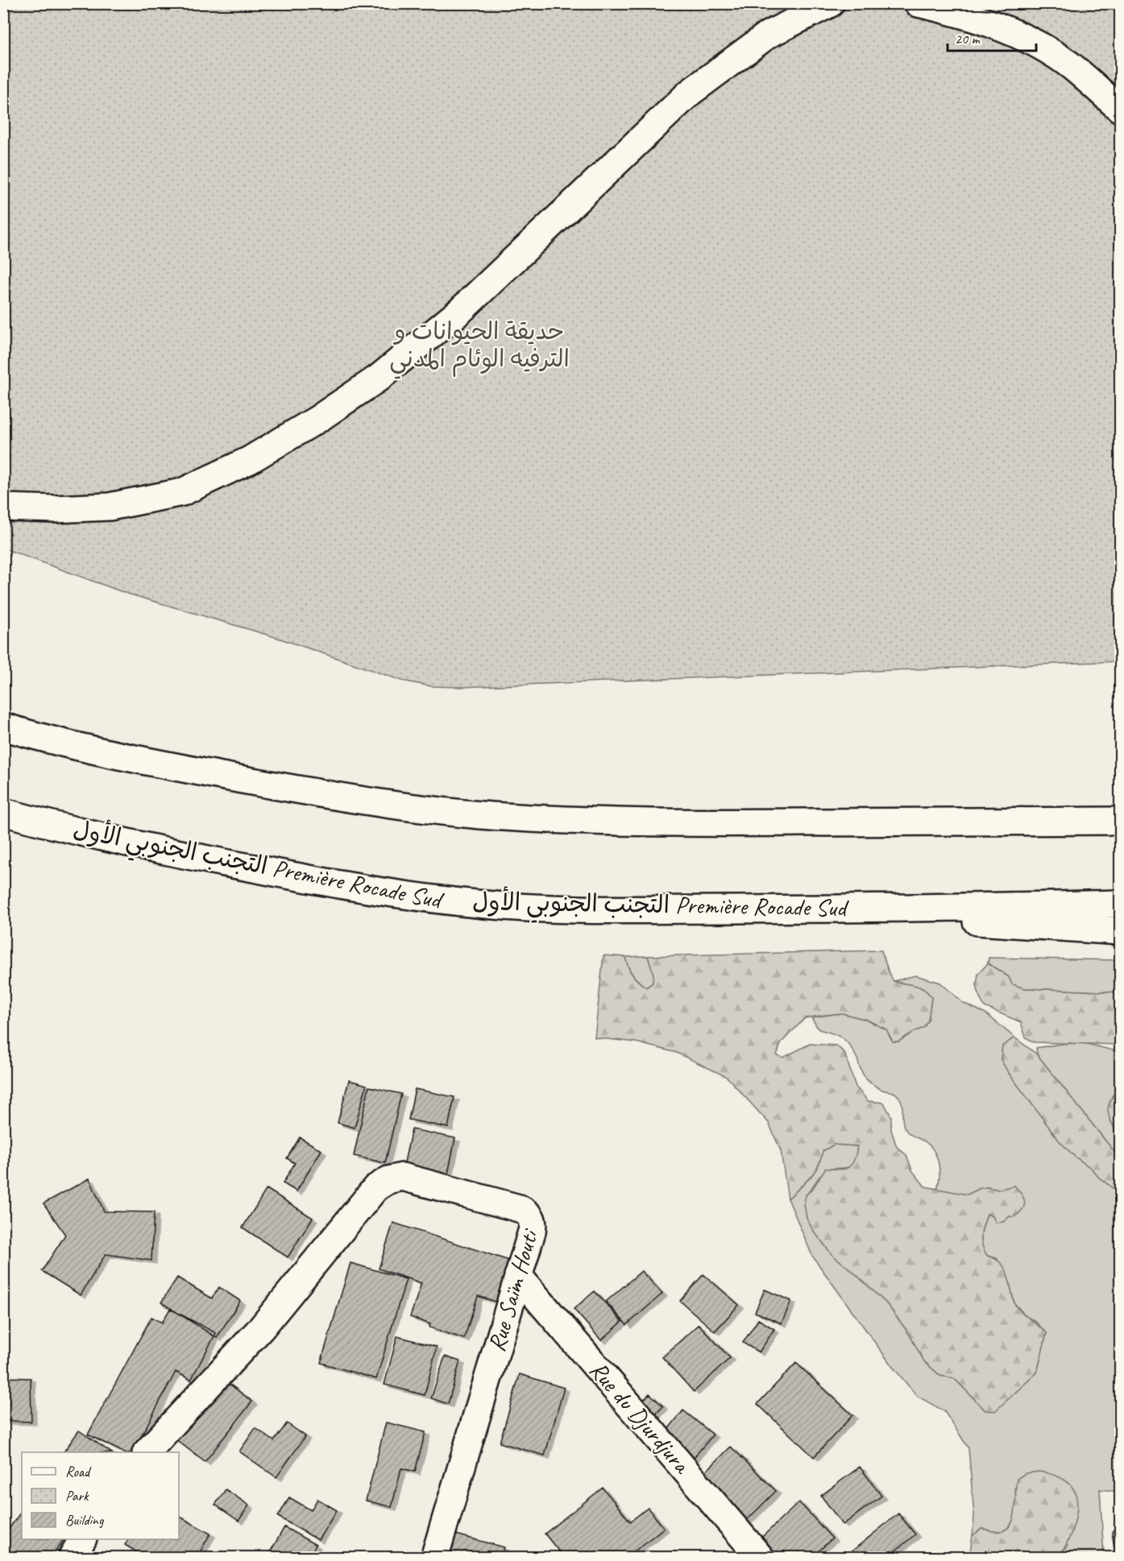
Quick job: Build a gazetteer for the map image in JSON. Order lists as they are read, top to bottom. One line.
{"streets":{"main road":["التجنب الجنوبي الأول Première Rocade Sud","Rue Saïm Houti","Rue du Djurdjura"]},"crossings":[["Rue Saïm Houti","Rue du Djurdjura"]],"parks":["حديقة الحيوانات و الترفيه الوئام المدني"],"legend":["Road","Park","Building"],"scale_bar":"20 m"}
